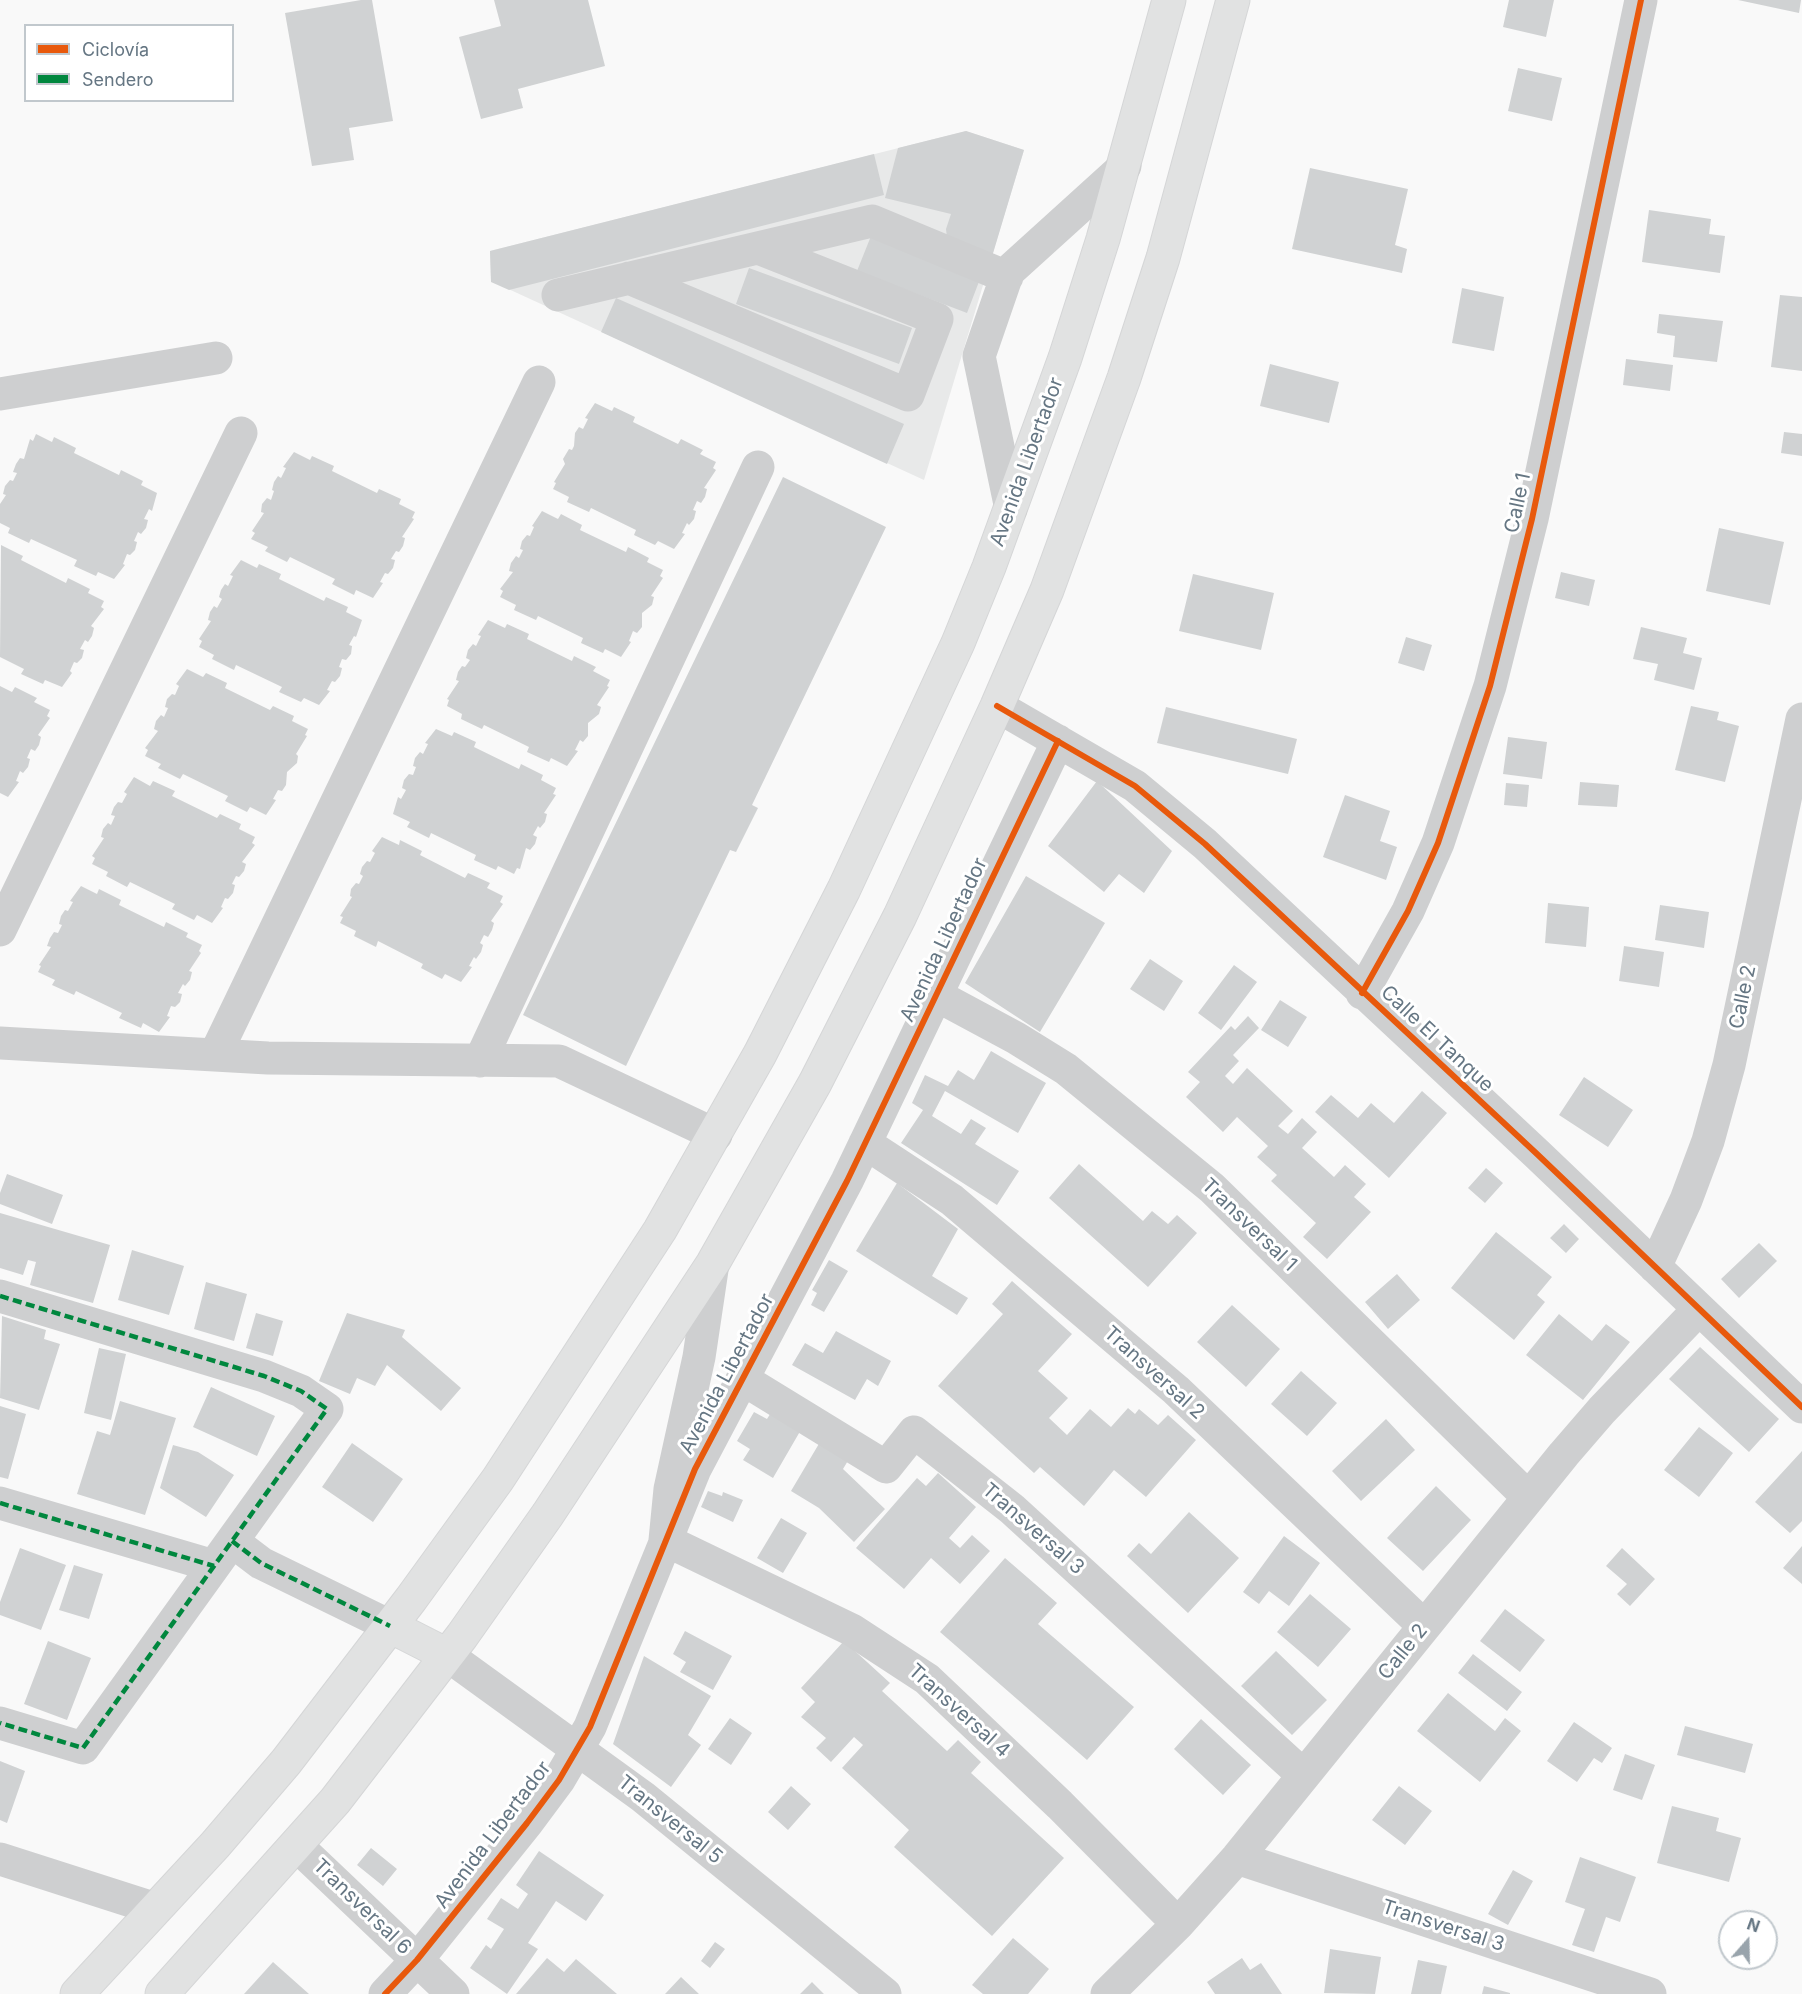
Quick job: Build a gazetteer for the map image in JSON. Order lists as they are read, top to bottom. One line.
{"streets":{"main road":["Avenida Libertador"],"street":["Calle 1","Calle 2","Calle El Tanque","Transversal 1","Transversal 2","Transversal 3","Transversal 4","Transversal 5","Transversal 6"]},"crossings":[["Avenida Libertador","Calle El Tanque"],["Avenida Libertador","Transversal 1"],["Avenida Libertador","Transversal 2"],["Avenida Libertador","Transversal 3"],["Avenida Libertador","Transversal 4"],["Avenida Libertador","Transversal 5"],["Avenida Libertador","Transversal 6"],["Calle 1","Calle El Tanque"],["Calle 2","Calle El Tanque"],["Calle 2","Transversal 1"],["Calle 2","Transversal 2"],["Calle 2","Transversal 3"],["Calle 2","Transversal 4"]],"legend":["Ciclovía","Sendero"],"north":"top"}
